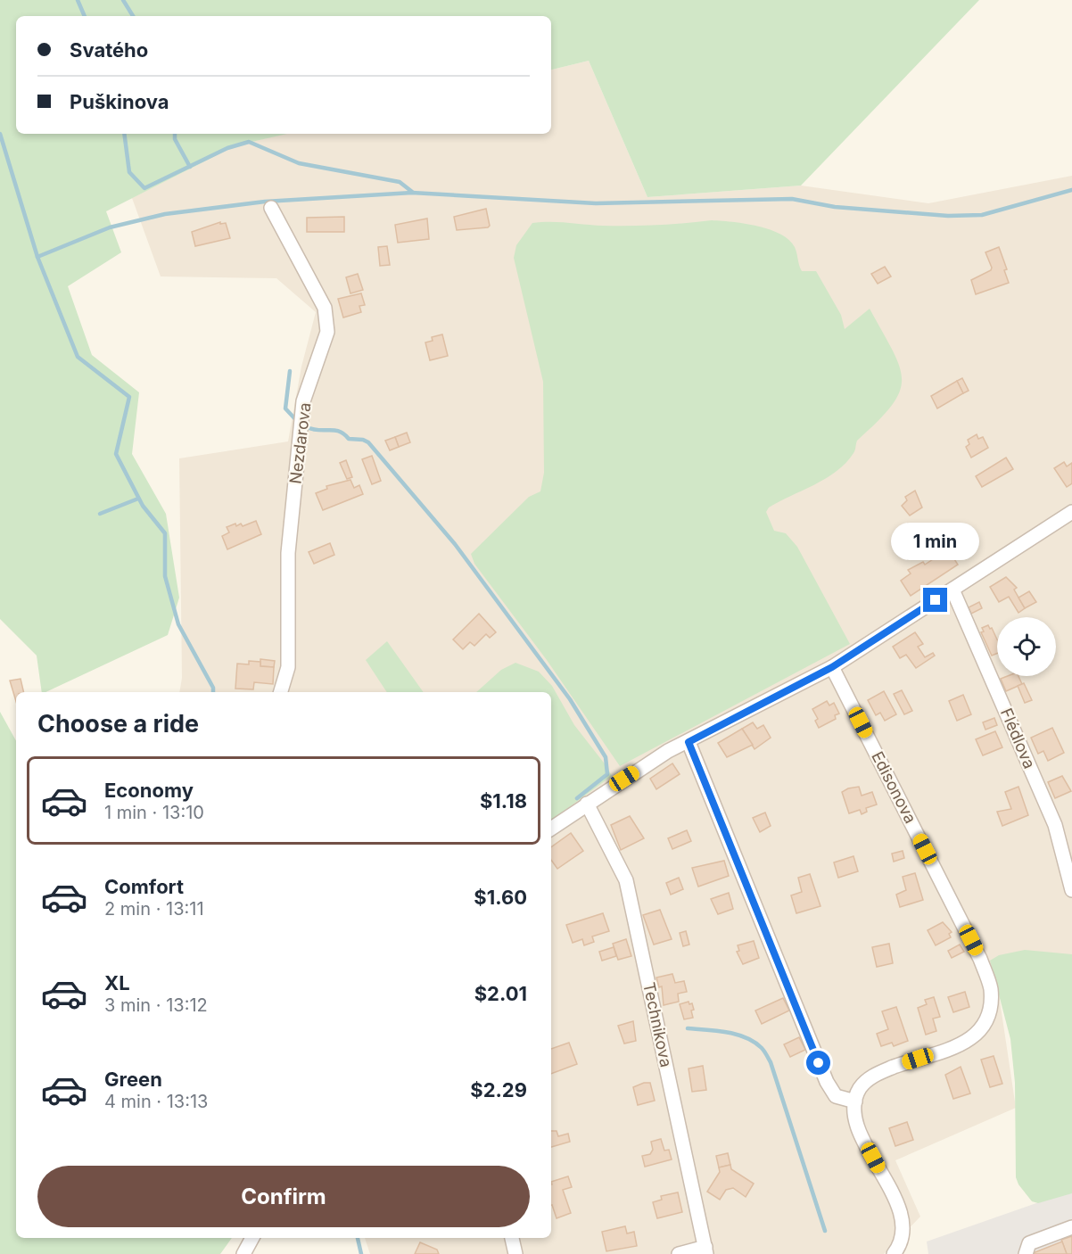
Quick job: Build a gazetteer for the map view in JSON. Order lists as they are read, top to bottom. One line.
{"streets":{"street":["Nezdarova","Flédlova","Edisonova","Technikova"]},"page":{"banner":["Svatého","Puškinova"],"bubble":"1 min","heading":"Choose a ride","list":[{"name":"Economy","note":"1 min · 13:10","value":"$1.18"},{"name":"Comfort","note":"2 min · 13:11","value":"$1.60"},{"name":"XL","note":"3 min · 13:12","value":"$2.01"},{"name":"Green","note":"4 min · 13:13","value":"$2.29"}],"buttons":"Confirm"}}
